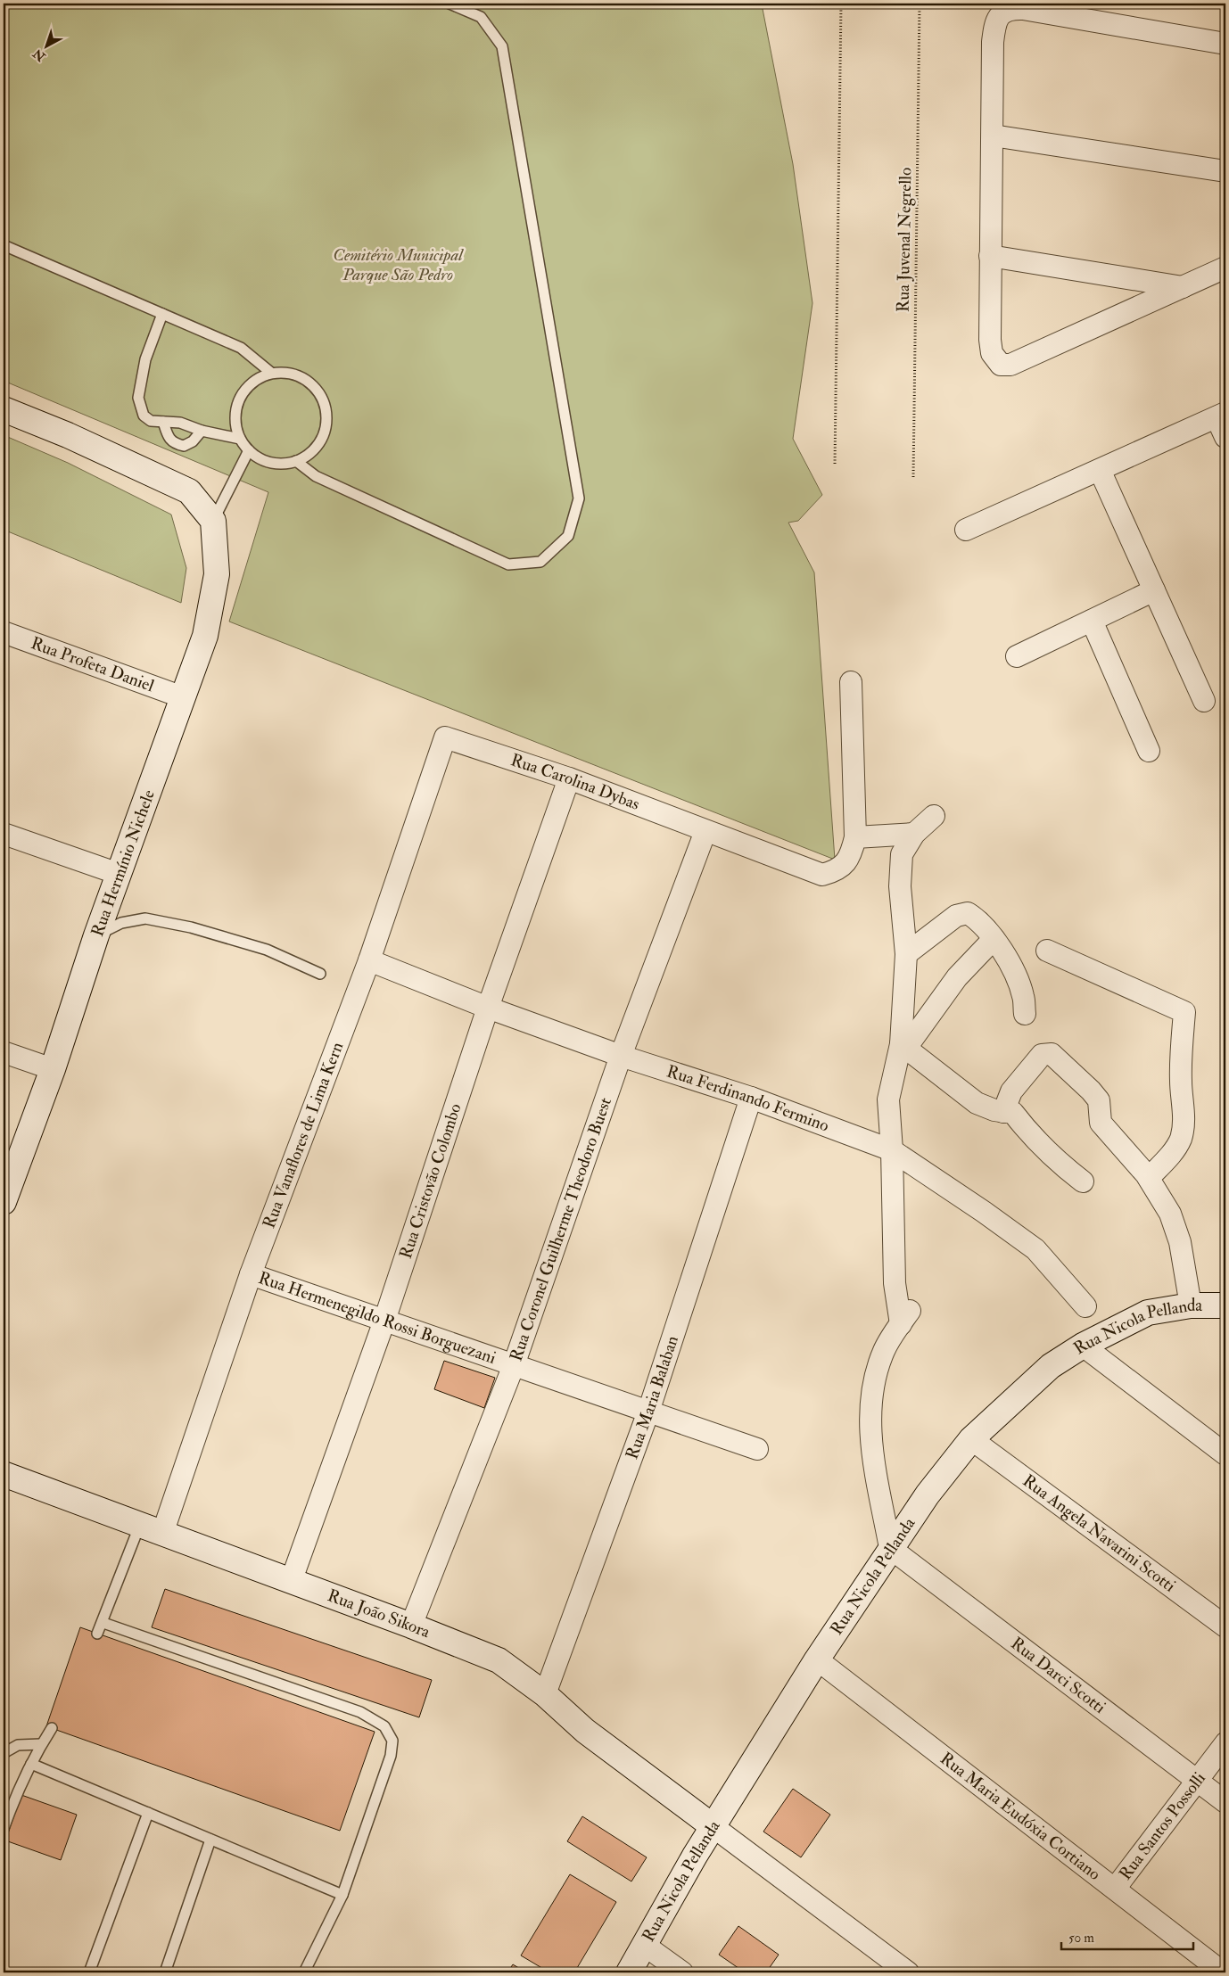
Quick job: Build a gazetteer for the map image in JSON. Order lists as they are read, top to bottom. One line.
{"streets":{"street":["Rua Profeta Daniel","Rua Carolina Dybas","Rua Hermínio Nichele","Rua Ferdinando Fermino","Rua Vanaflores de Lima Kern","Rua Cristovão Colombo","Rua Coronel Guilherme Theodoro Buest","Rua Hermenegildo Rossi Borguezani","Rua Nicola Pellanda","Rua Maria Balaban","Rua Angela Navarini Scotti","Rua João Sikora","Rua Darci Scotti","Rua Maria Eudóxia Cortiano","Rua Santos Possolli"],"path":["Rua Juvenal Negrello"]},"crossings":[["Rua Profeta Daniel","Rua Hermínio Nichele"],["Rua Carolina Dybas","Rua Vanaflores de Lima Kern"],["Rua Carolina Dybas","Rua Cristovão Colombo"],["Rua Carolina Dybas","Rua Coronel Guilherme Theodoro Buest"],["Rua Ferdinando Fermino","Rua Vanaflores de Lima Kern"],["Rua Ferdinando Fermino","Rua Cristovão Colombo"],["Rua Ferdinando Fermino","Rua Coronel Guilherme Theodoro Buest"],["Rua Ferdinando Fermino","Rua Maria Balaban"],["Rua Vanaflores de Lima Kern","Rua Hermenegildo Rossi Borguezani"],["Rua Vanaflores de Lima Kern","Rua João Sikora"],["Rua Cristovão Colombo","Rua Hermenegildo Rossi Borguezani"],["Rua Cristovão Colombo","Rua João Sikora"],["Rua Coronel Guilherme Theodoro Buest","Rua Hermenegildo Rossi Borguezani"],["Rua Coronel Guilherme Theodoro Buest","Rua João Sikora"],["Rua Hermenegildo Rossi Borguezani","Rua Maria Balaban"],["Rua Nicola Pellanda","Rua Angela Navarini Scotti"],["Rua Nicola Pellanda","Rua João Sikora"],["Rua Nicola Pellanda","Rua Darci Scotti"],["Rua Nicola Pellanda","Rua Maria Eudóxia Cortiano"],["Rua Maria Balaban","Rua João Sikora"],["Rua Darci Scotti","Rua Santos Possolli"],["Rua Maria Eudóxia Cortiano","Rua Santos Possolli"]],"parks":["Cemitério Municipal Parque São Pedro"],"scale_bar":"50 m","north":"bottom left"}
